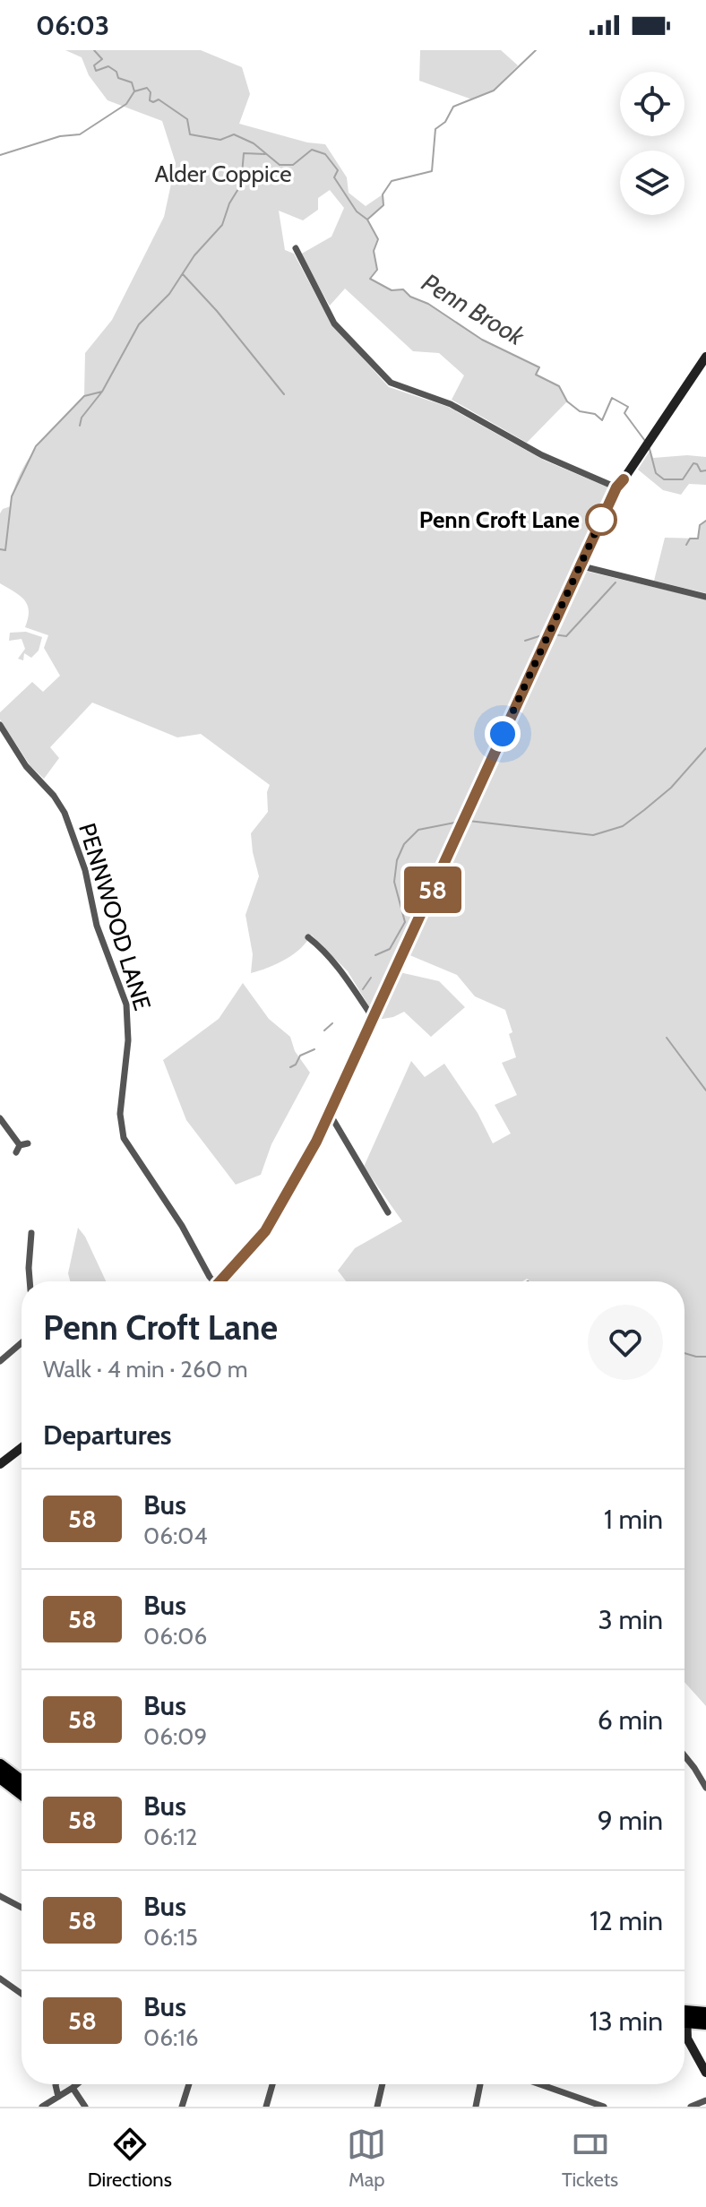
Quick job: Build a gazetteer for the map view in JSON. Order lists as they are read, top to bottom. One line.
{"streets":{"street":["PENNWOOD LANE"]},"water":["Penn Brook"],"parks":["Alder Coppice"],"places":["Penn Croft Lane"],"lines":["bus line 58"],"page":{"status":"06:03","on_map":"58","heading":[["Penn Croft Lane","Walk · 4 min · 260 m"],"Departures"],"list":[{"mark":"58","name":"Bus","note":"06:04","value":"1 min"},{"mark":"58","name":"Bus","note":"06:06","value":"3 min"},{"mark":"58","name":"Bus","note":"06:09","value":"6 min"},{"mark":"58","name":"Bus","note":"06:12","value":"9 min"},{"mark":"58","name":"Bus","note":"06:15","value":"12 min"},{"mark":"58","name":"Bus","note":"06:16","value":"13 min"}],"tabs":["Directions","Map","Tickets"]}}
